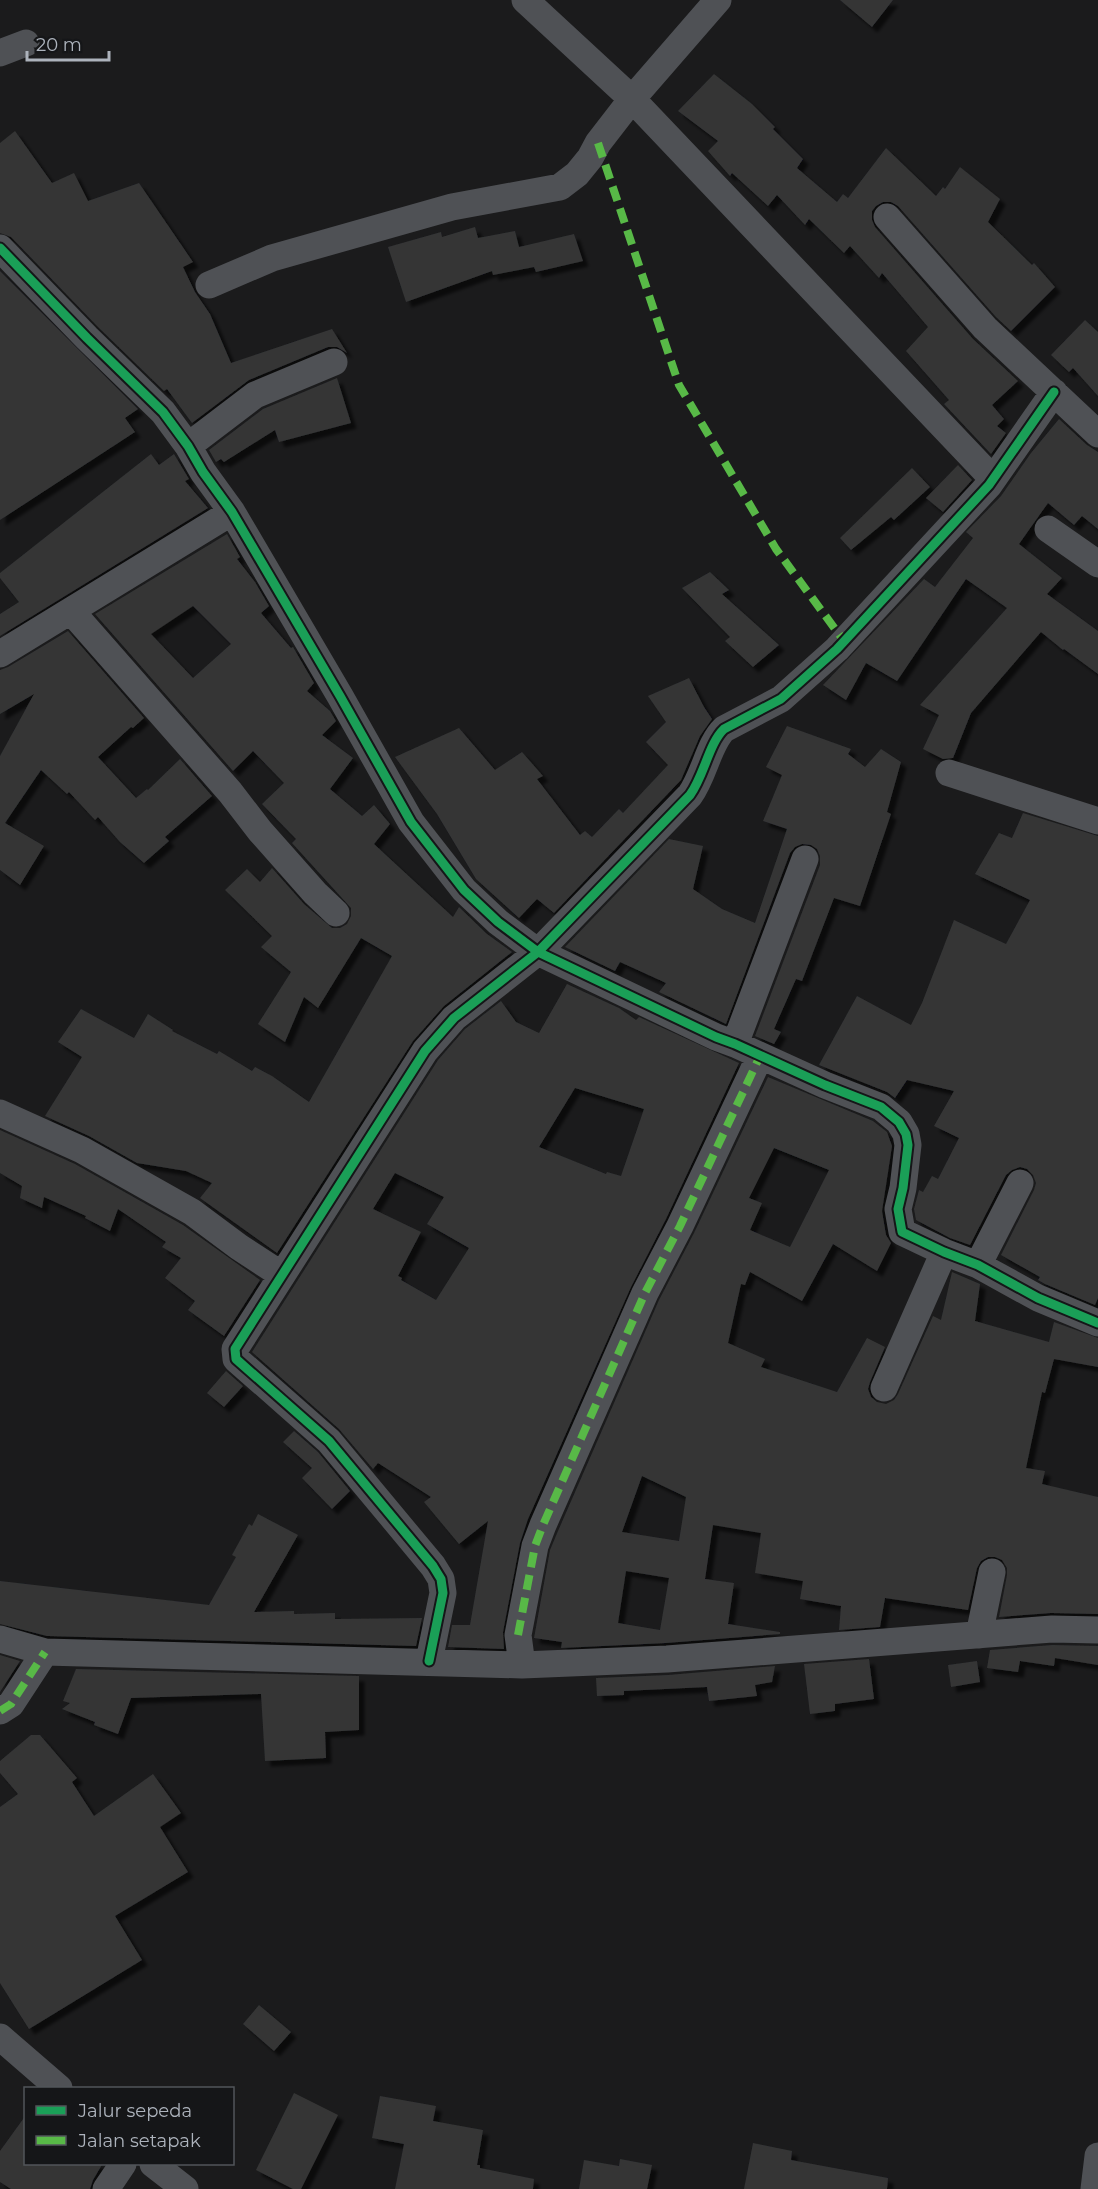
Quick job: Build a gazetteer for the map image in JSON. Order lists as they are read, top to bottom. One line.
{"legend":["Jalur sepeda","Jalan setapak"],"scale_bar":"20 m"}
